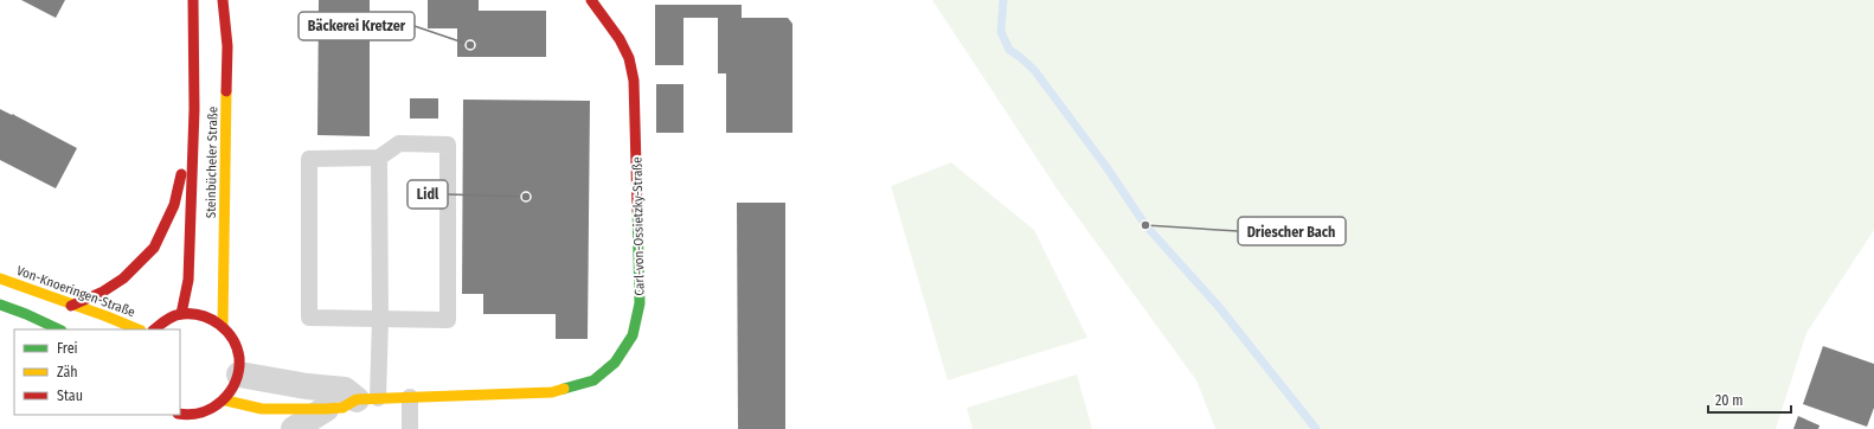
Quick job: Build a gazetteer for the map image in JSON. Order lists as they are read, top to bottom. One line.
{"streets":{"street":["Steinbücheler Straße","Carl-von-Ossietzky-Straße","Von-Knoeringen-Straße"]},"crossings":[["Steinbücheler Straße","Von-Knoeringen-Straße"]],"places":["Bäckerei Kretzer","Lidl","Driescher Bach"],"legend":["Frei","Zäh","Stau"],"scale_bar":"20 m"}
